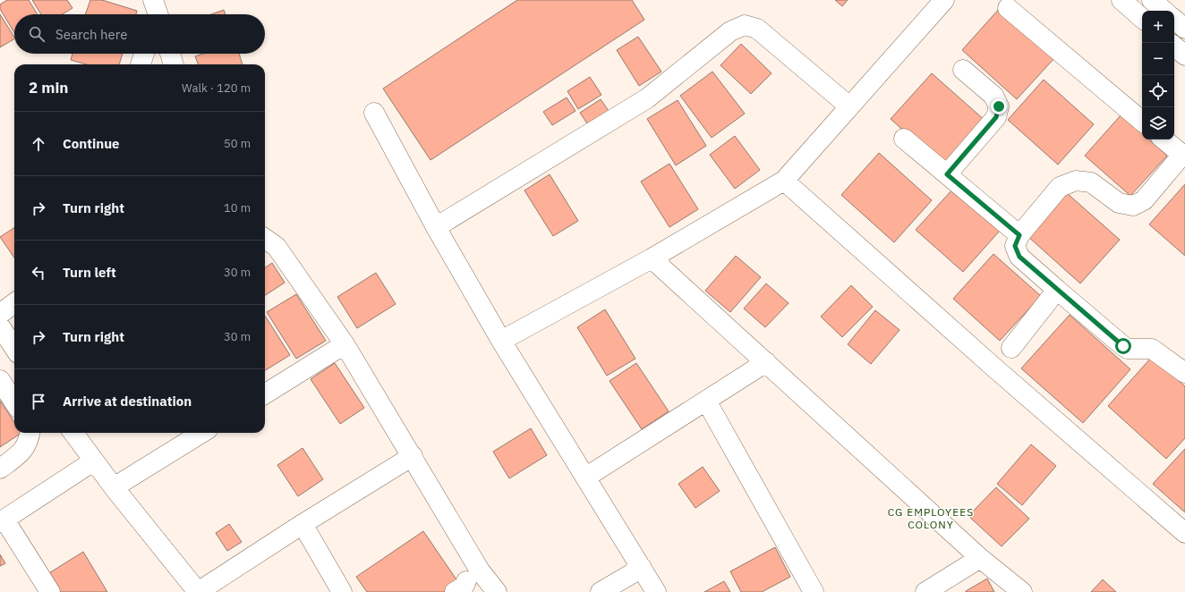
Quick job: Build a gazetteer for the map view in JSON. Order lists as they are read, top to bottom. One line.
{"districts":["CG EMPLOYEES COLONY"],"page":{"map_buttons":["+","−"],"search":"Search here","heading":["2 min","Walk · 120 m"],"list":[["Continue","50 m"],["Turn right","10 m"],["Turn left","30 m"],["Turn right","30 m"],"Arrive at destination"]}}
